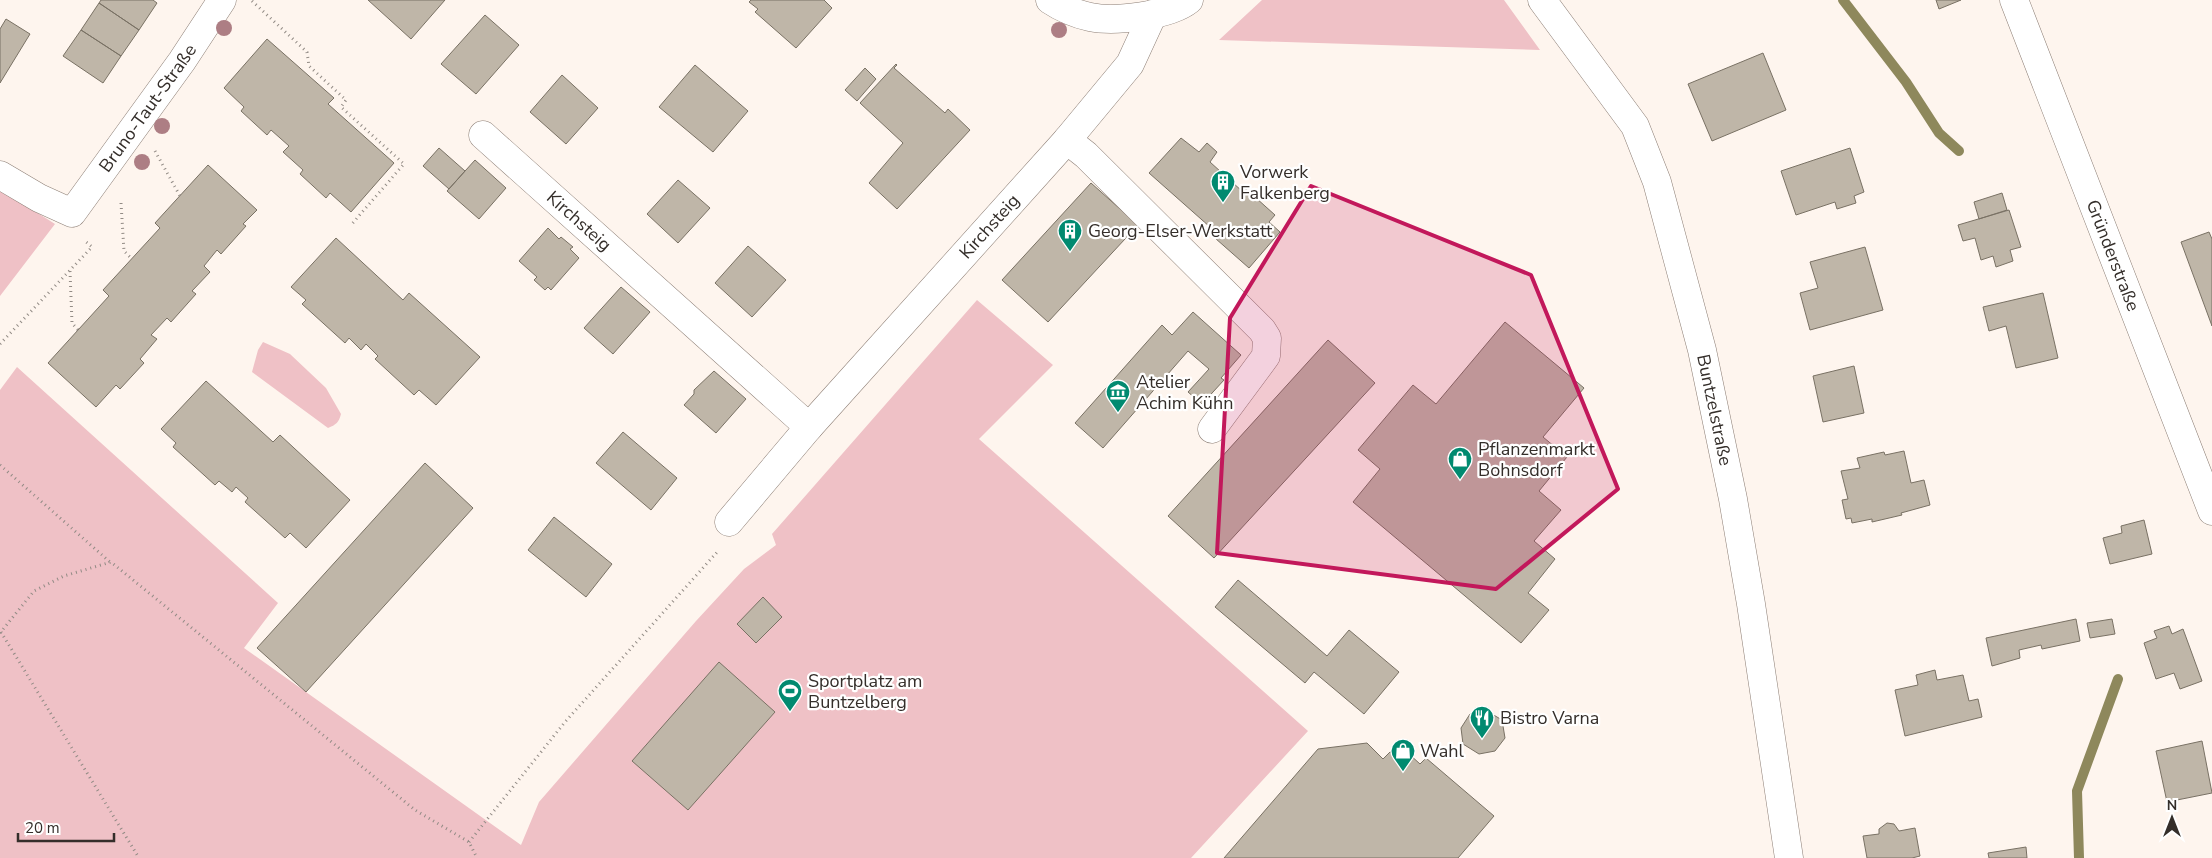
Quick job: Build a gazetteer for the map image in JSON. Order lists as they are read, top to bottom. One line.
{"streets":{"street":["Bruno-Taut-Straße","Kirchsteig","Gründerstraße","Buntzelstraße"]},"places":{"building":["Vorwerk Falkenberg","Georg-Elser-Werkstatt"],"museum":["Atelier Achim Kühn"],"shop":["Pflanzenmarkt Bohnsdorf","Wahl"],"sports":["Sportplatz am Buntzelberg"],"restaurant":["Bistro Varna"]},"scale_bar":"20 m","north":"top"}
